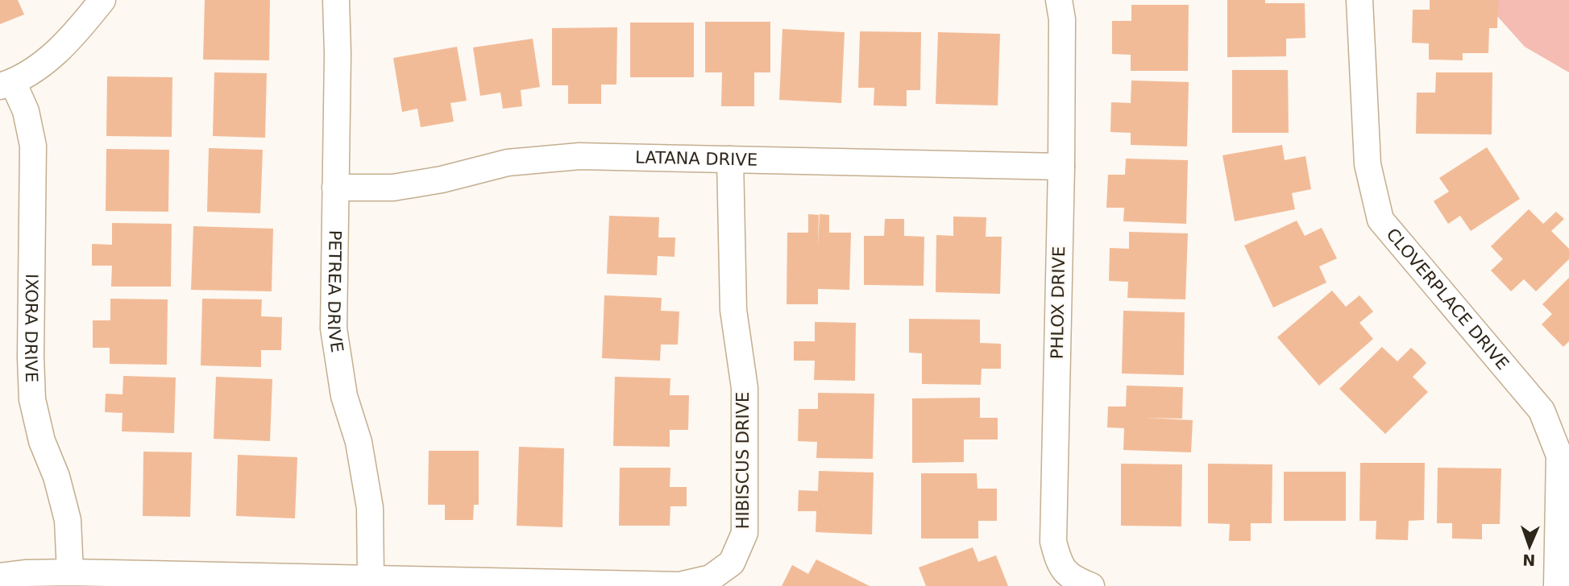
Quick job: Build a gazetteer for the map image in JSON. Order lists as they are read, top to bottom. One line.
{"streets":{"street":["LATANA DRIVE","PETREA DRIVE","CLOVERPLACE DRIVE","PHLOX DRIVE","IXORA DRIVE","HIBISCUS DRIVE"]},"crossings":[["LATANA DRIVE","PETREA DRIVE"],["LATANA DRIVE","PHLOX DRIVE"],["LATANA DRIVE","HIBISCUS DRIVE"],["PETREA DRIVE","HIBISCUS DRIVE"],["IXORA DRIVE","HIBISCUS DRIVE"]],"north":"bottom"}
